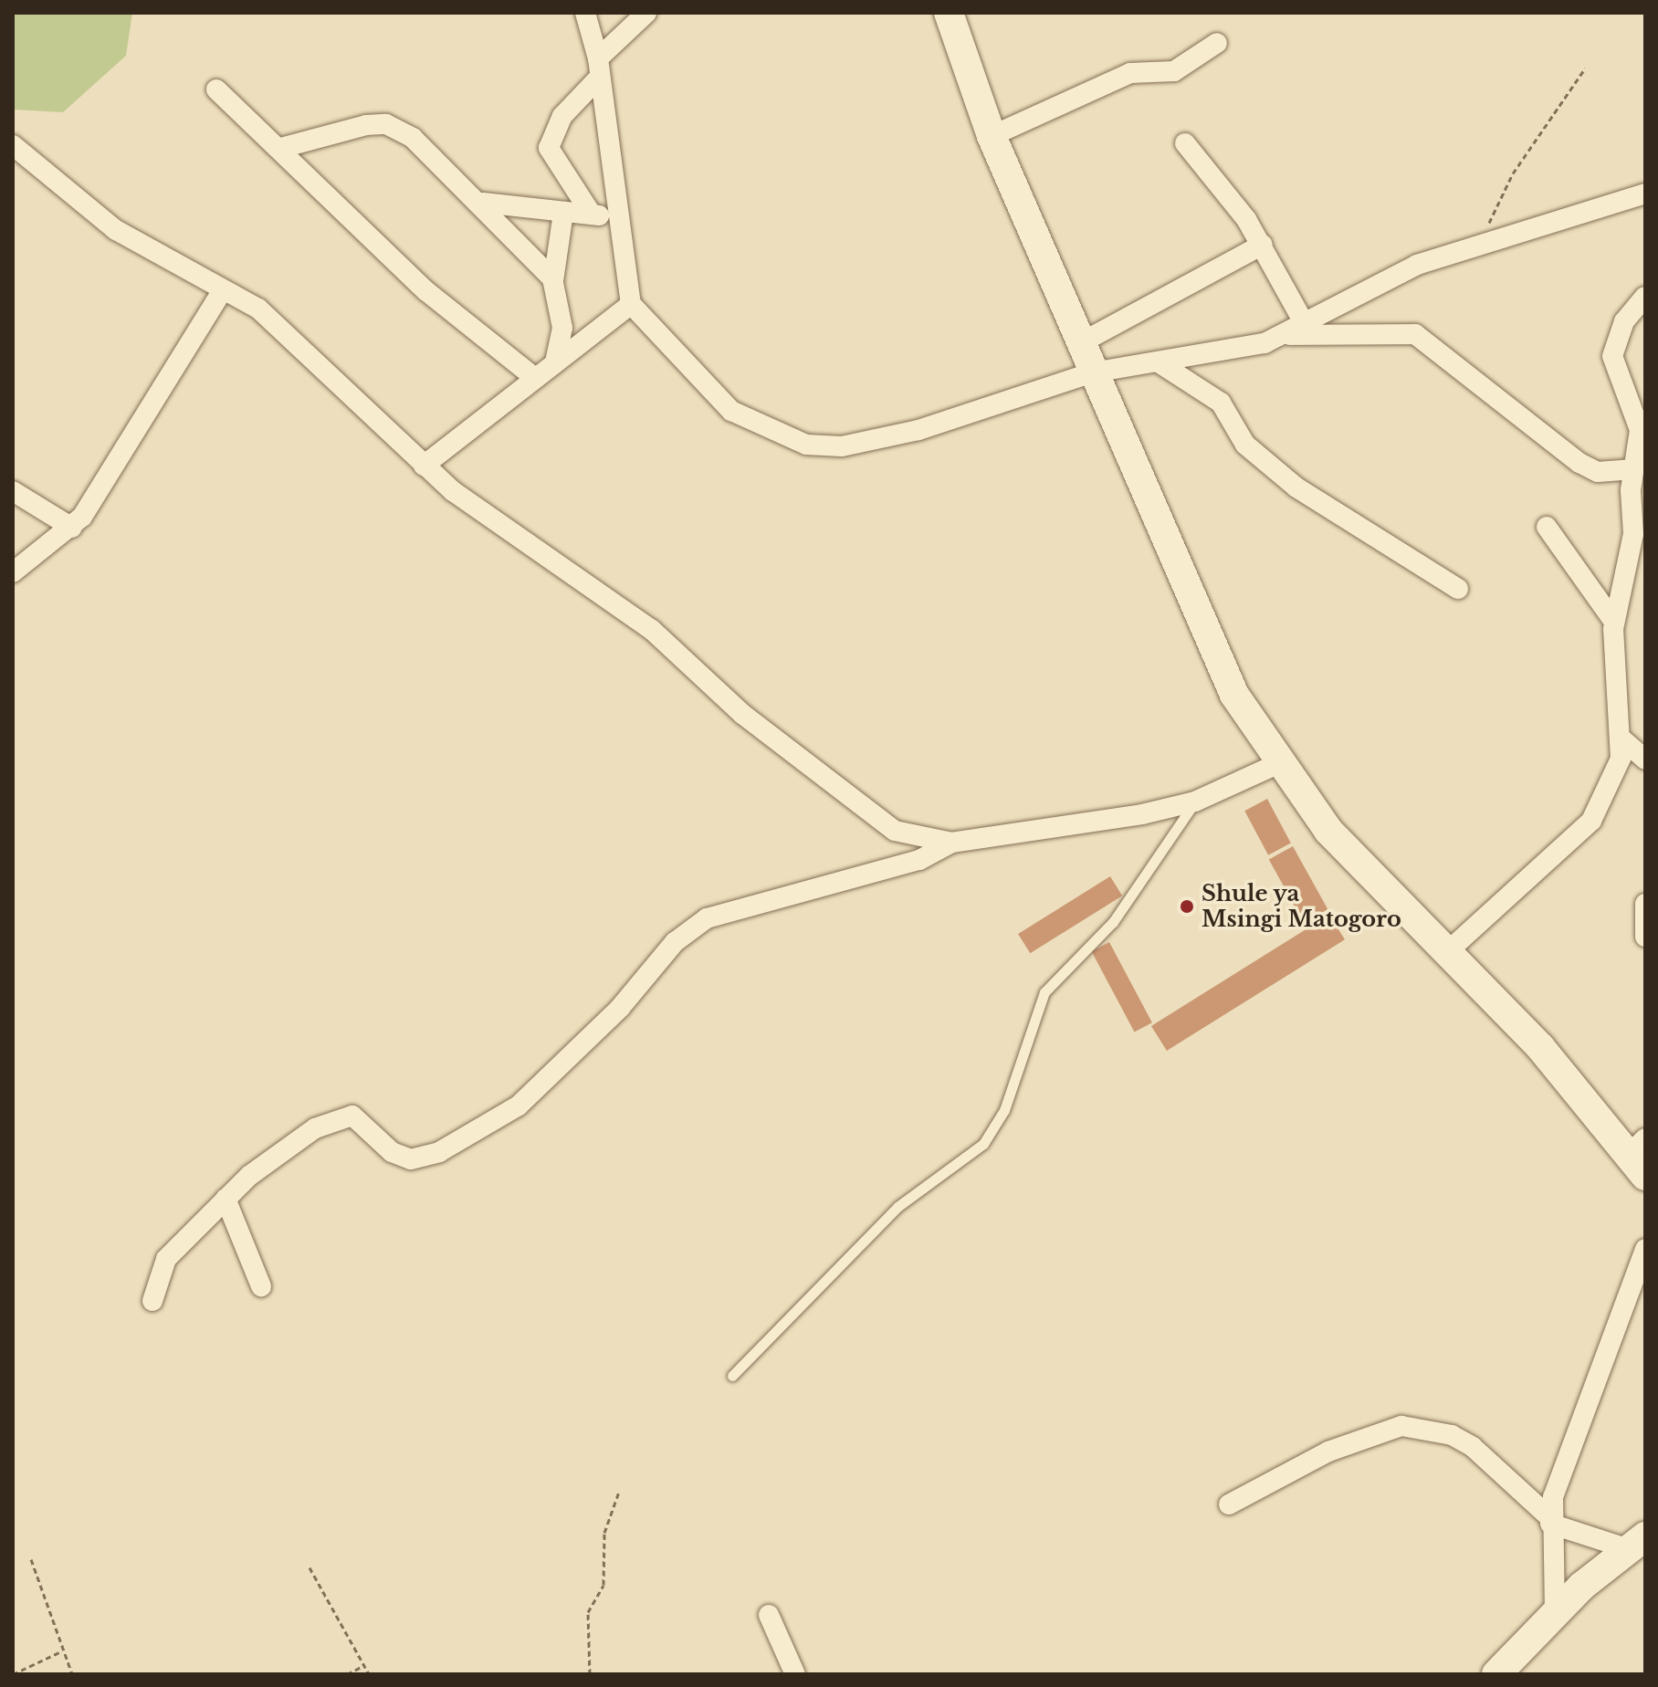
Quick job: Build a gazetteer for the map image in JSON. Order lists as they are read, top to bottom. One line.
{"places":["Shule ya Msingi Matogoro"]}
